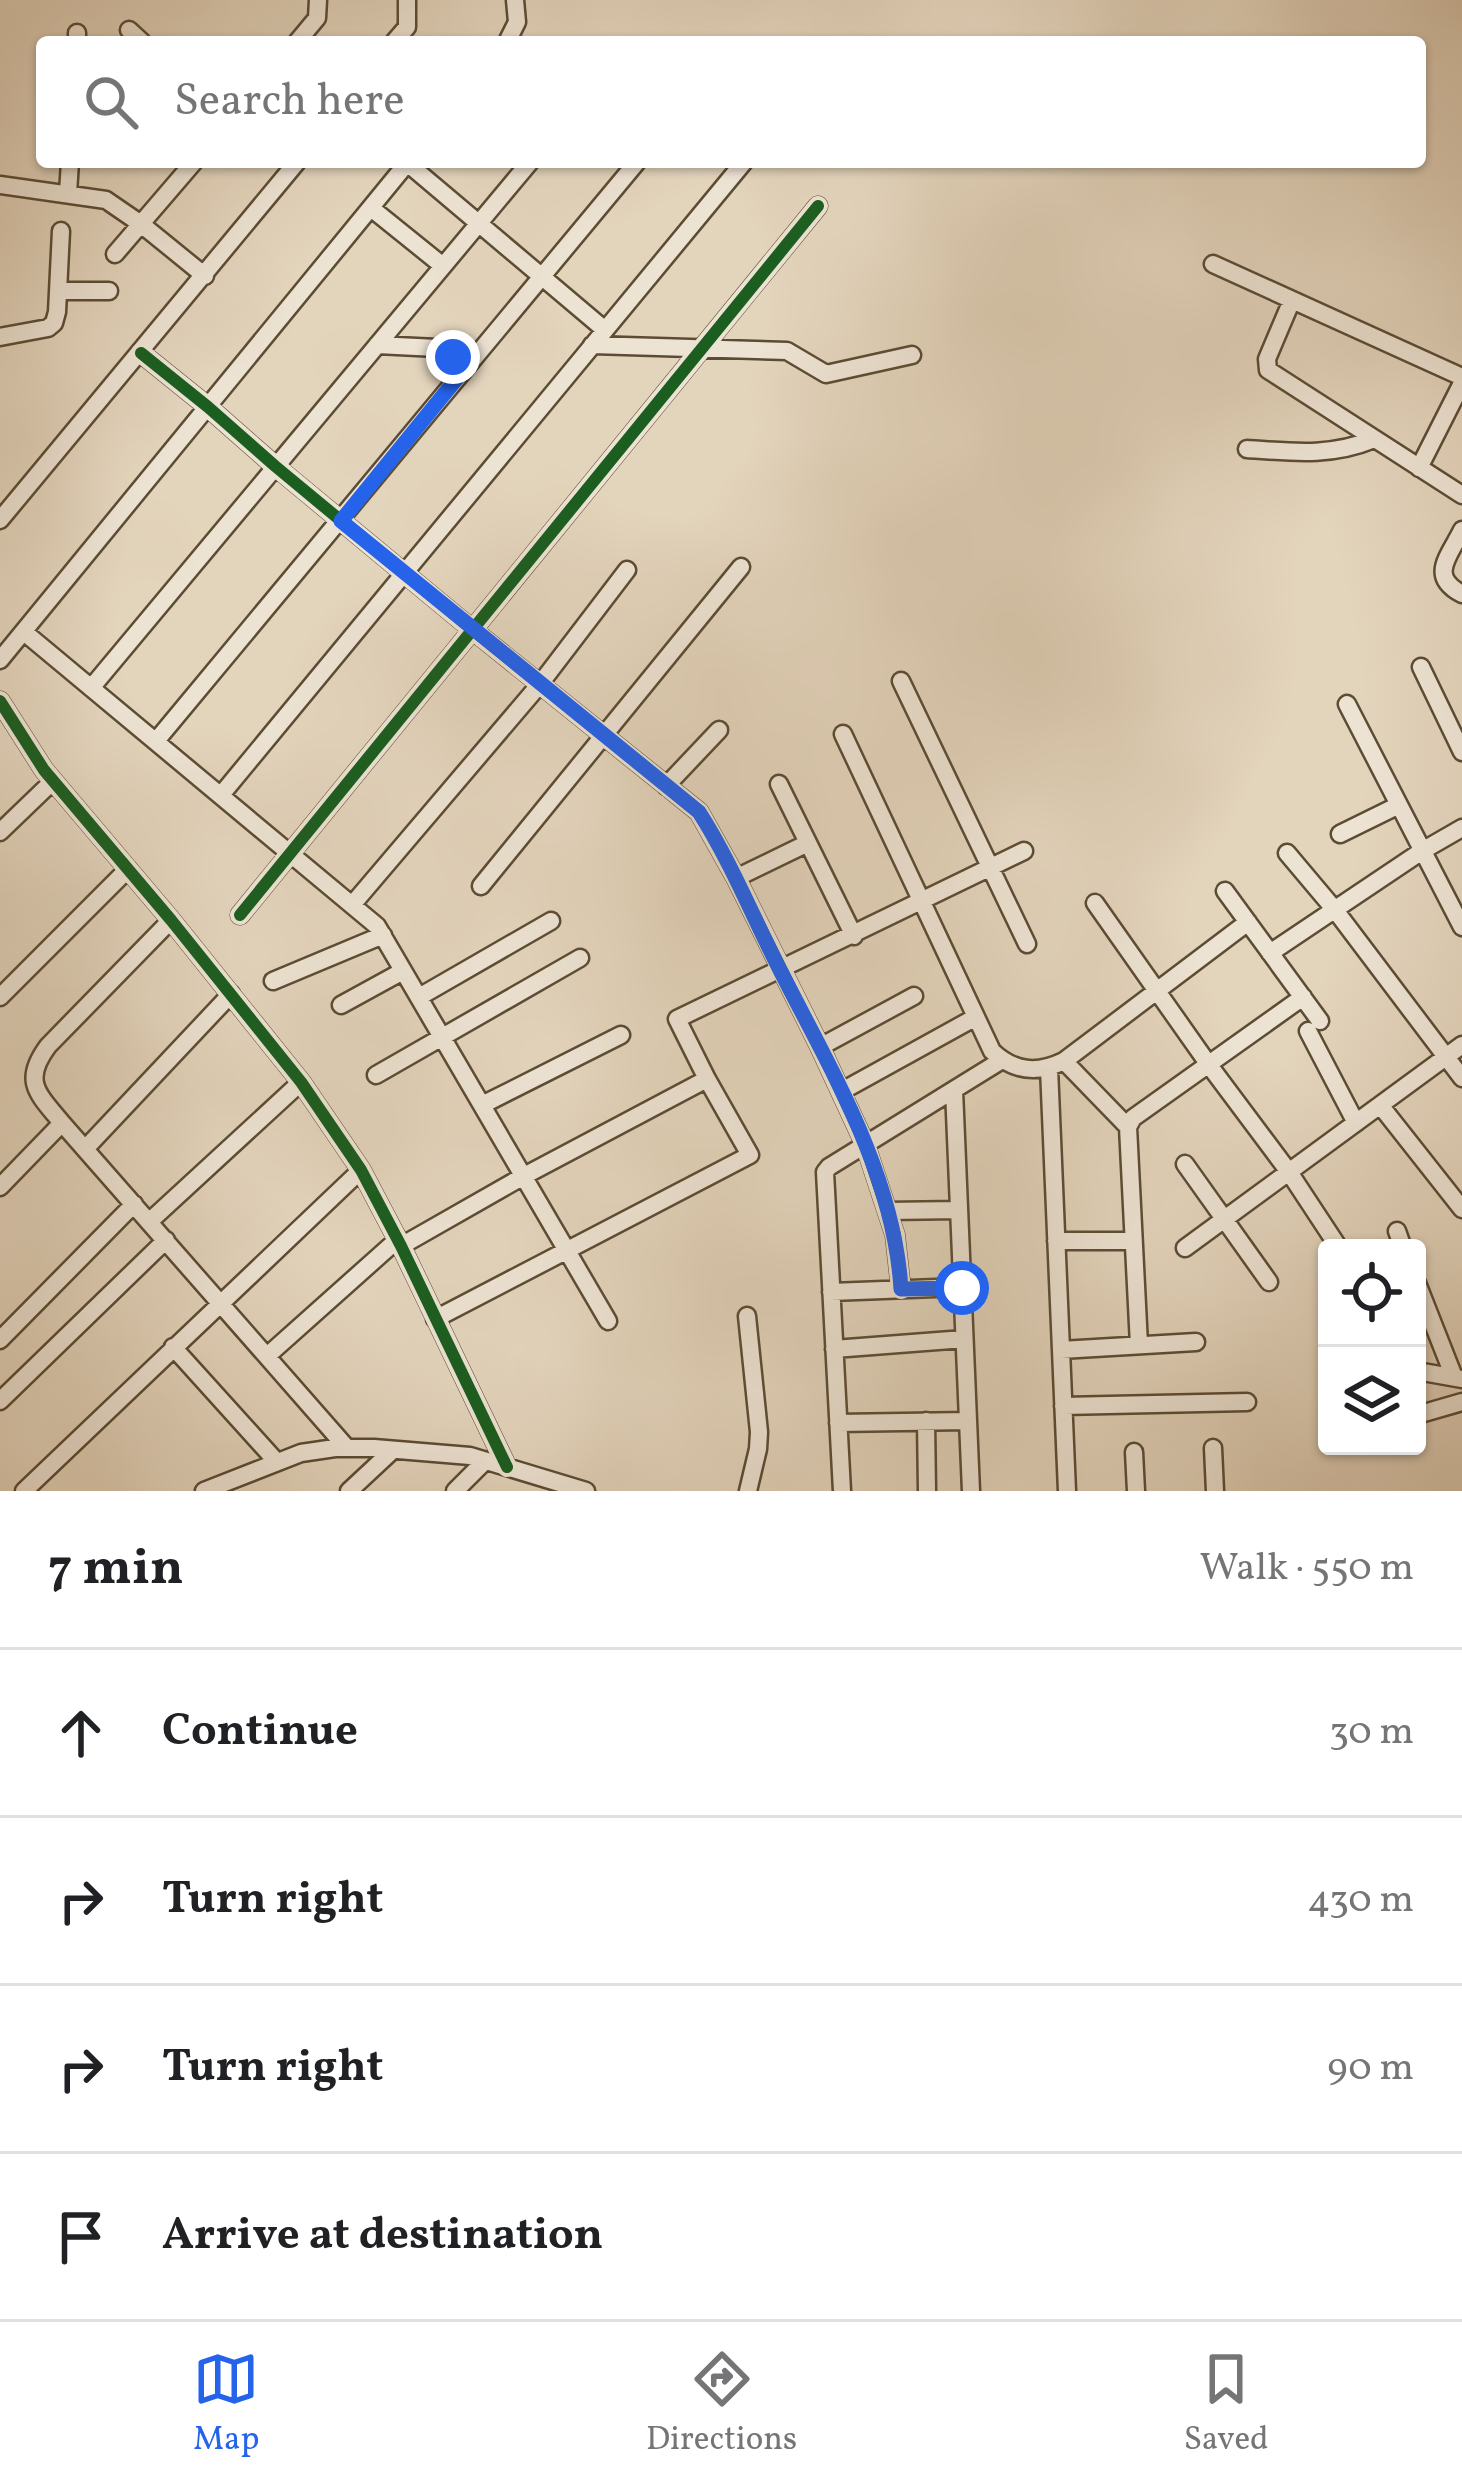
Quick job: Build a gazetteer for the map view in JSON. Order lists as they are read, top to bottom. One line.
{"page":{"search":"Search here","heading":["7 min","Walk · 550 m"],"list":[["Continue","30 m"],["Turn right","430 m"],["Turn right","90 m"],"Arrive at destination"],"nav":["Map","Directions","Saved"]}}
